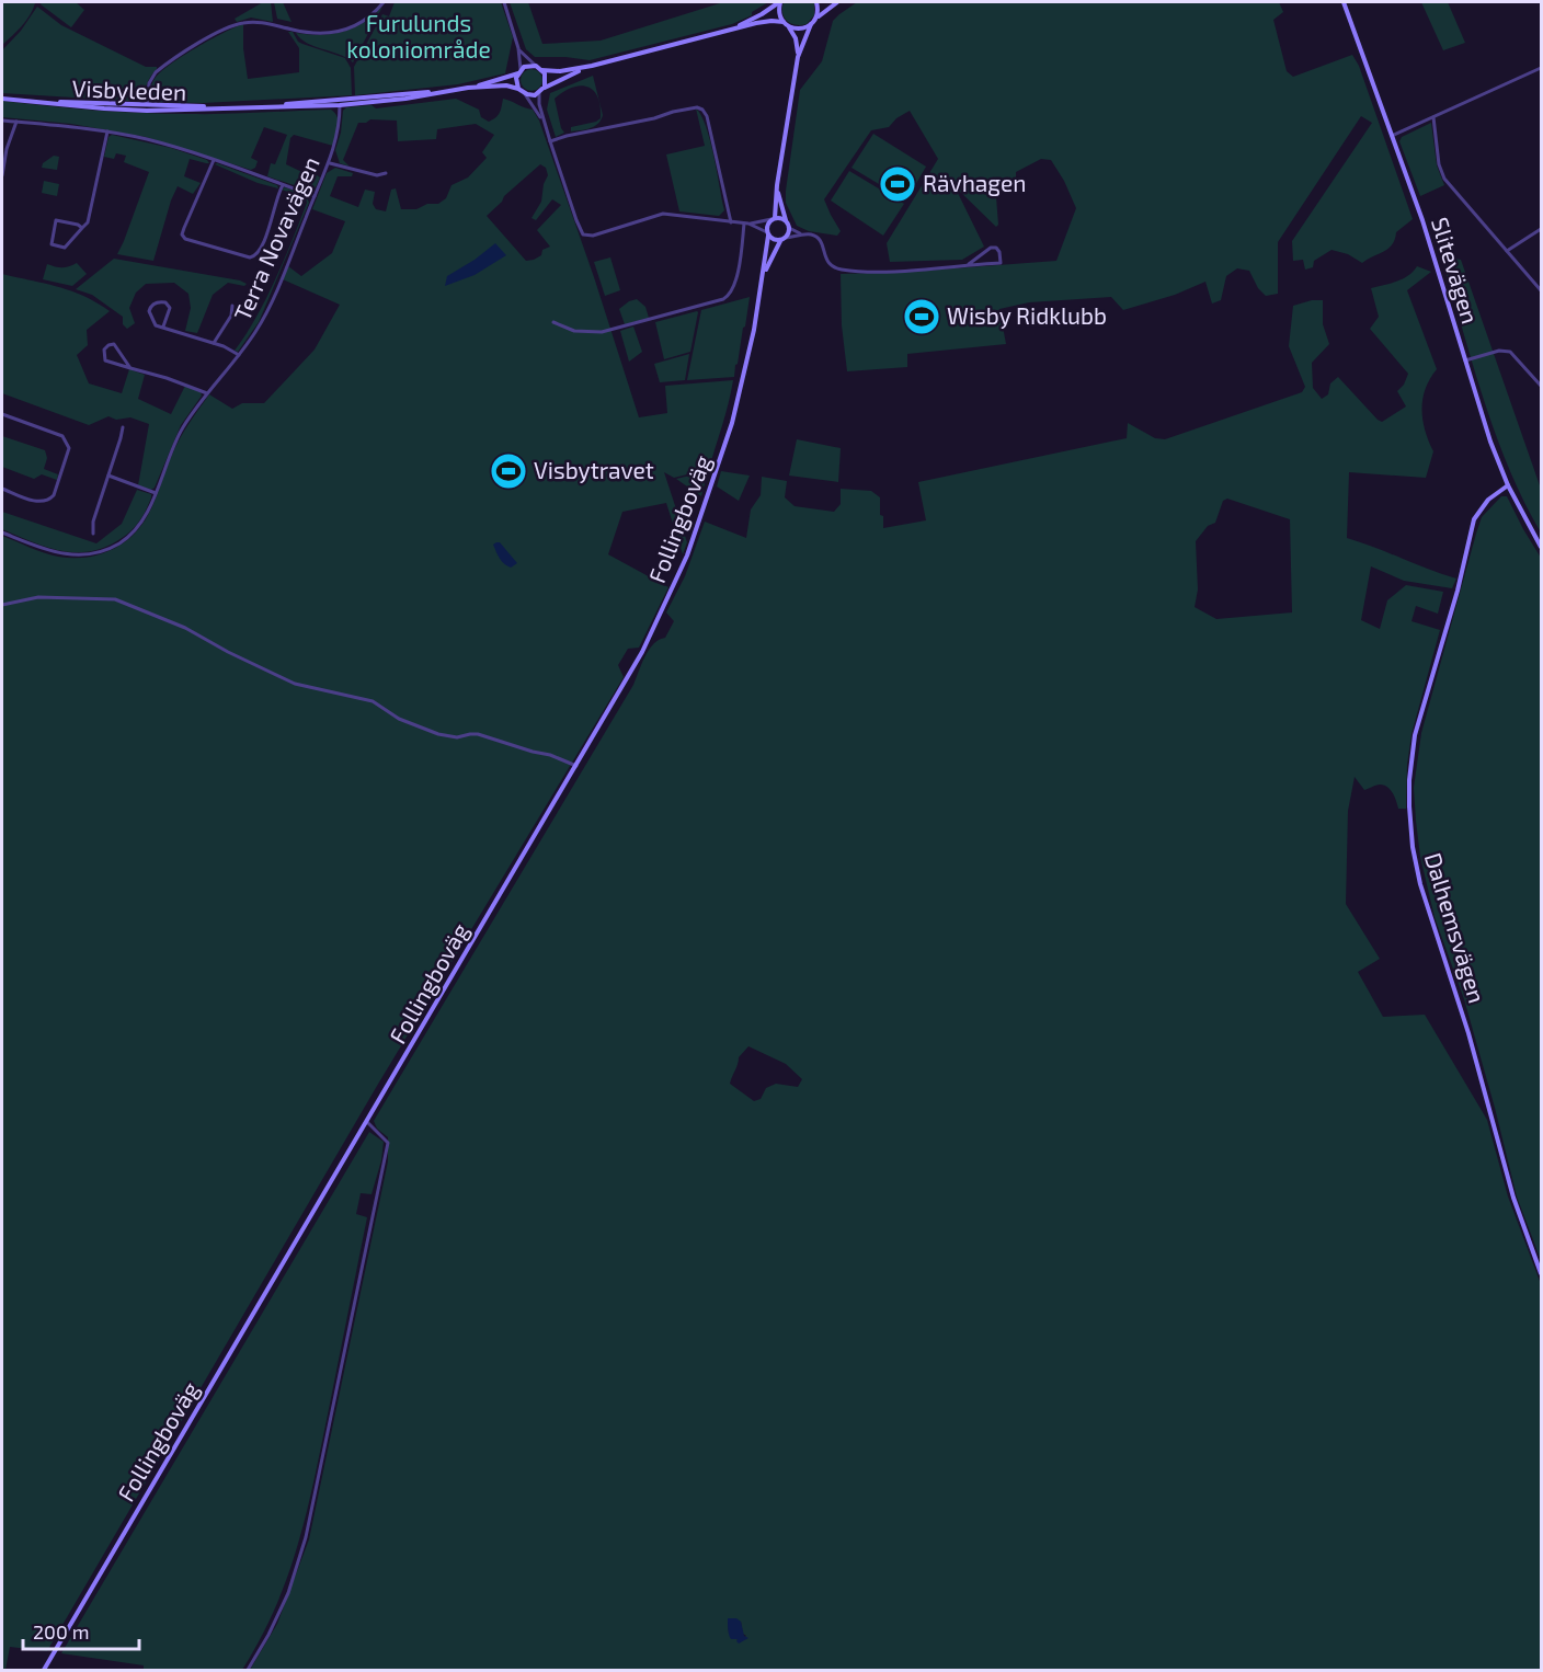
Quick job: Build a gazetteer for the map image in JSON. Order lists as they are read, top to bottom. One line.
{"streets":{"main road":["Visbyleden","Slitevägen","Follingboväg","Dalhemsvägen"],"street":["Terra Novavägen"]},"crossings":[["Visbyleden","Terra Novavägen"],["Slitevägen","Dalhemsvägen"]],"parks":["Furulunds koloniområde"],"places":{"sports":["Rävhagen","Wisby Ridklubb","Visbytravet"]},"scale_bar":"200 m"}
